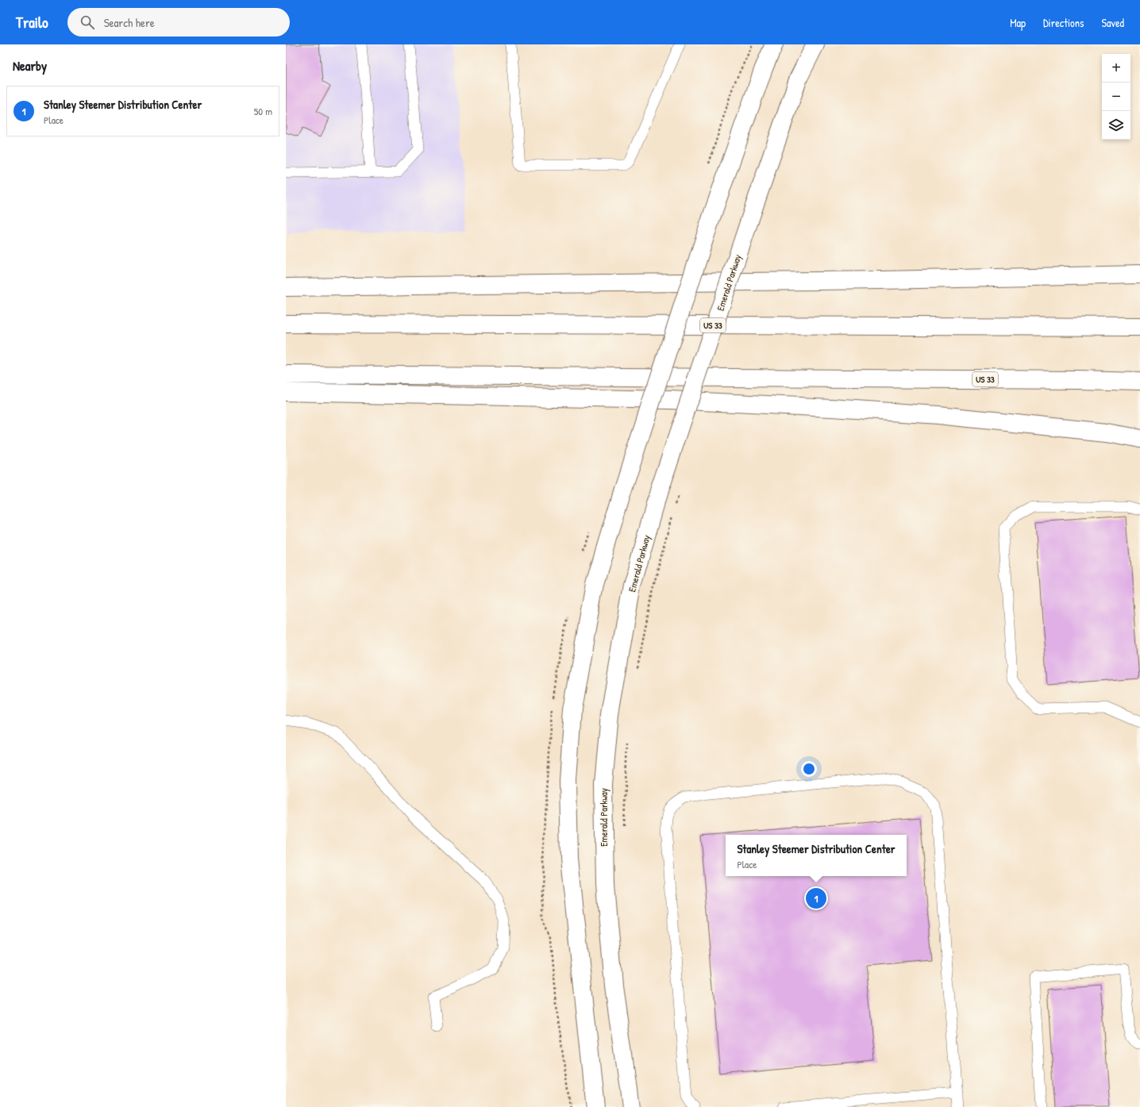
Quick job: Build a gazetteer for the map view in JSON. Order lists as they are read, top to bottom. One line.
{"streets":{"main road":["Emerald Parkway","US 33"]},"page":{"header":"Trailo","search":"Search here","nav":["Map","Directions","Saved"],"heading":"Nearby","map_buttons":["+","−"],"list":[{"mark":"1","name":"Stanley Steemer Distribution Center","note":"Place","value":"50 m"}],"popup":["Stanley Steemer Distribution Center","Place"],"pins":"1"}}
